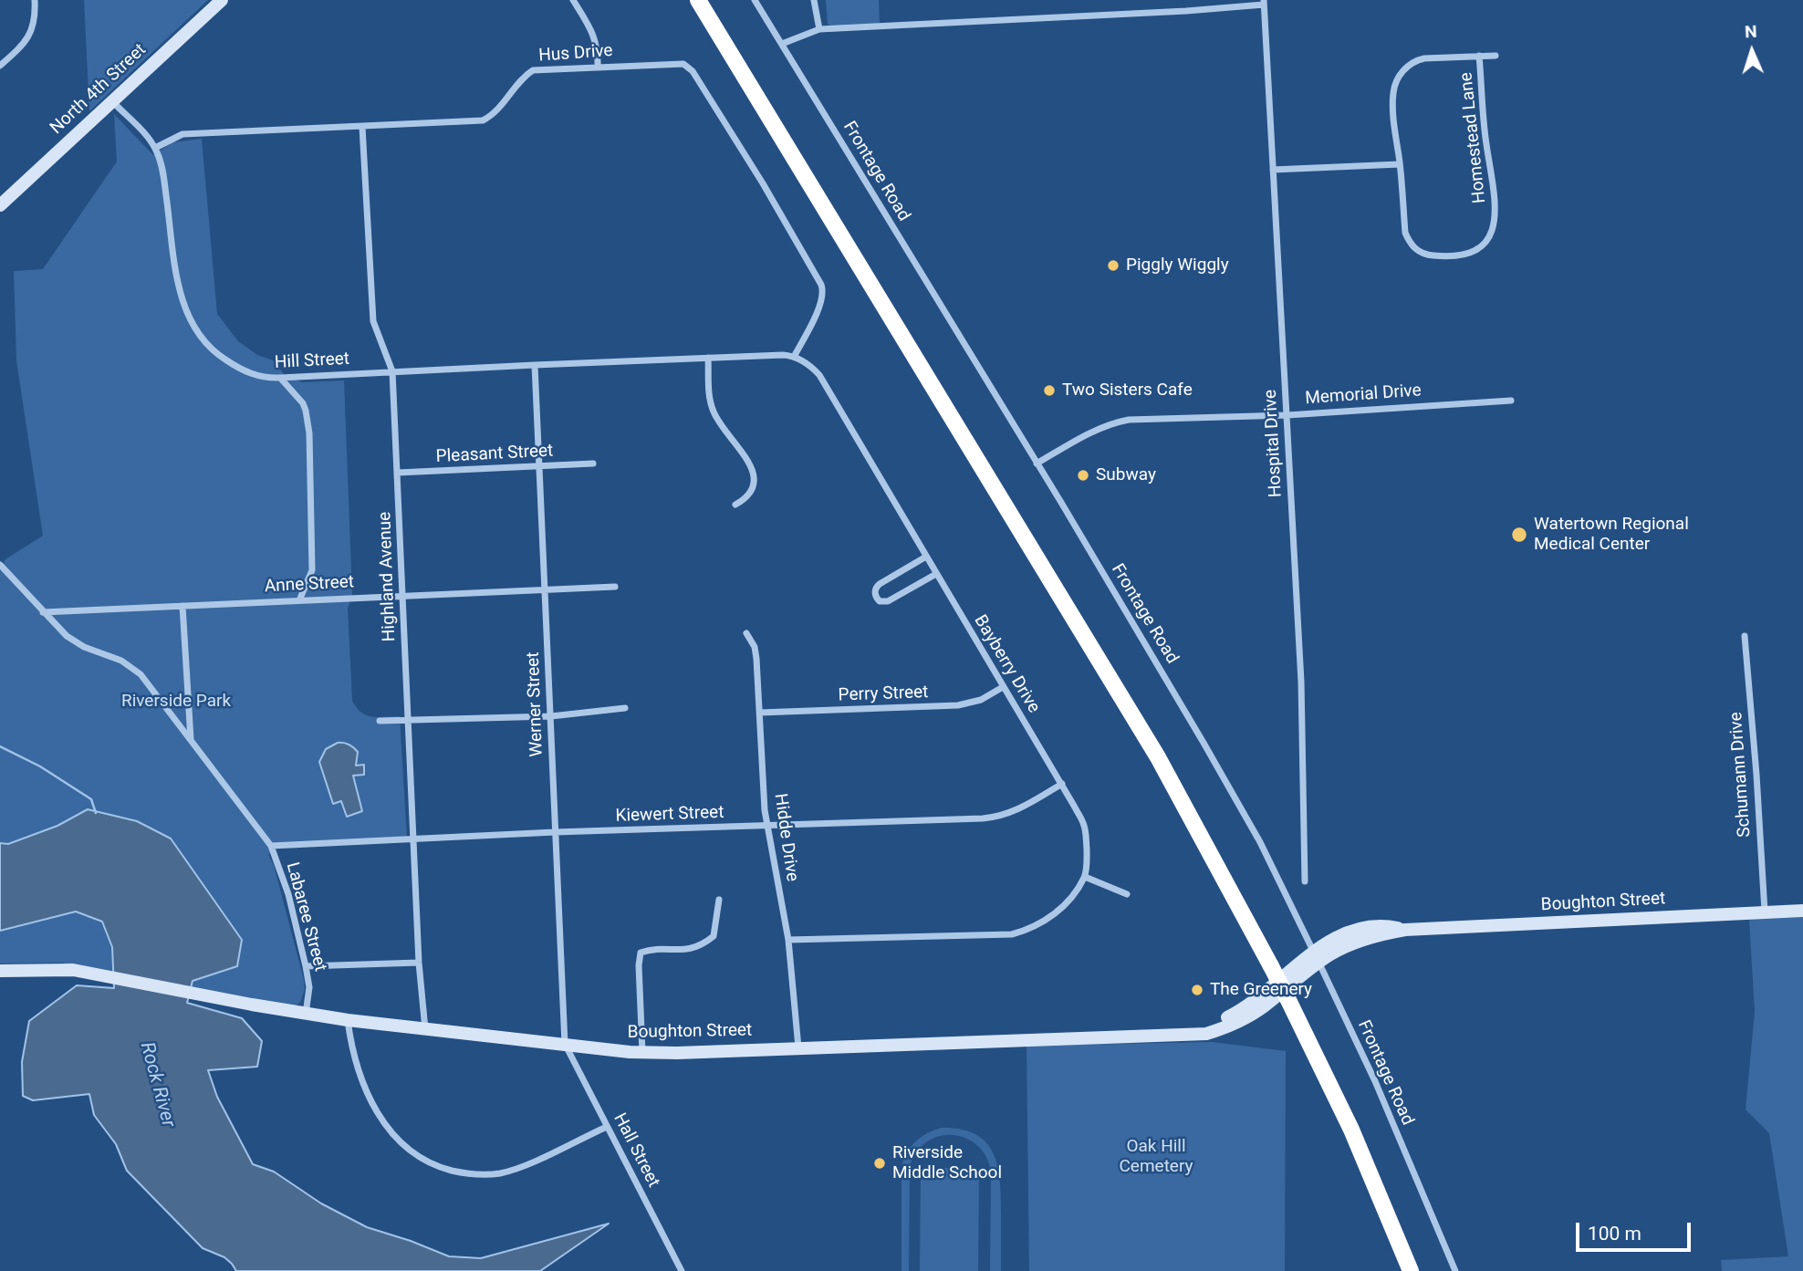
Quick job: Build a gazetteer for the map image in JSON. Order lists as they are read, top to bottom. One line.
{"streets":{"street":["Hus Drive","North 4th Street","Homestead Lane","Frontage Road","Hill Street","Memorial Drive","Hospital Drive","Pleasant Street","Highland Avenue","Anne Street","Bayberry Drive","Perry Street","Werner Street","Schumann Drive","Kiewert Street","Hidde Drive","Boughton Street","Labaree Street","Hall Street"]},"crossings":[["Hus Drive","Hill Street"],["Hus Drive","Highland Avenue"],["Hus Drive","Bayberry Drive"],["North 4th Street","Hill Street"],["Frontage Road","Memorial Drive"],["Frontage Road","Boughton Street"],["Hill Street","Highland Avenue"],["Hill Street","Werner Street"],["Memorial Drive","Hospital Drive"],["Pleasant Street","Highland Avenue"],["Pleasant Street","Werner Street"],["Highland Avenue","Anne Street"],["Highland Avenue","Kiewert Street"],["Highland Avenue","Boughton Street"],["Anne Street","Werner Street"],["Anne Street","Labaree Street"],["Bayberry Drive","Perry Street"],["Bayberry Drive","Kiewert Street"],["Perry Street","Hidde Drive"],["Werner Street","Kiewert Street"],["Werner Street","Boughton Street"],["Werner Street","Hall Street"],["Schumann Drive","Boughton Street"],["Kiewert Street","Hidde Drive"],["Kiewert Street","Labaree Street"],["Hidde Drive","Boughton Street"],["Boughton Street","Labaree Street"],["Boughton Street","Hall Street"]],"water":["Rock River"],"parks":["Riverside Park","Oak Hill Cemetery"],"places":["Piggly Wiggly","Two Sisters Cafe","Subway","Watertown Regional Medical Center","The Greenery","Riverside Middle School"],"scale_bar":"100 m","north":"top"}
